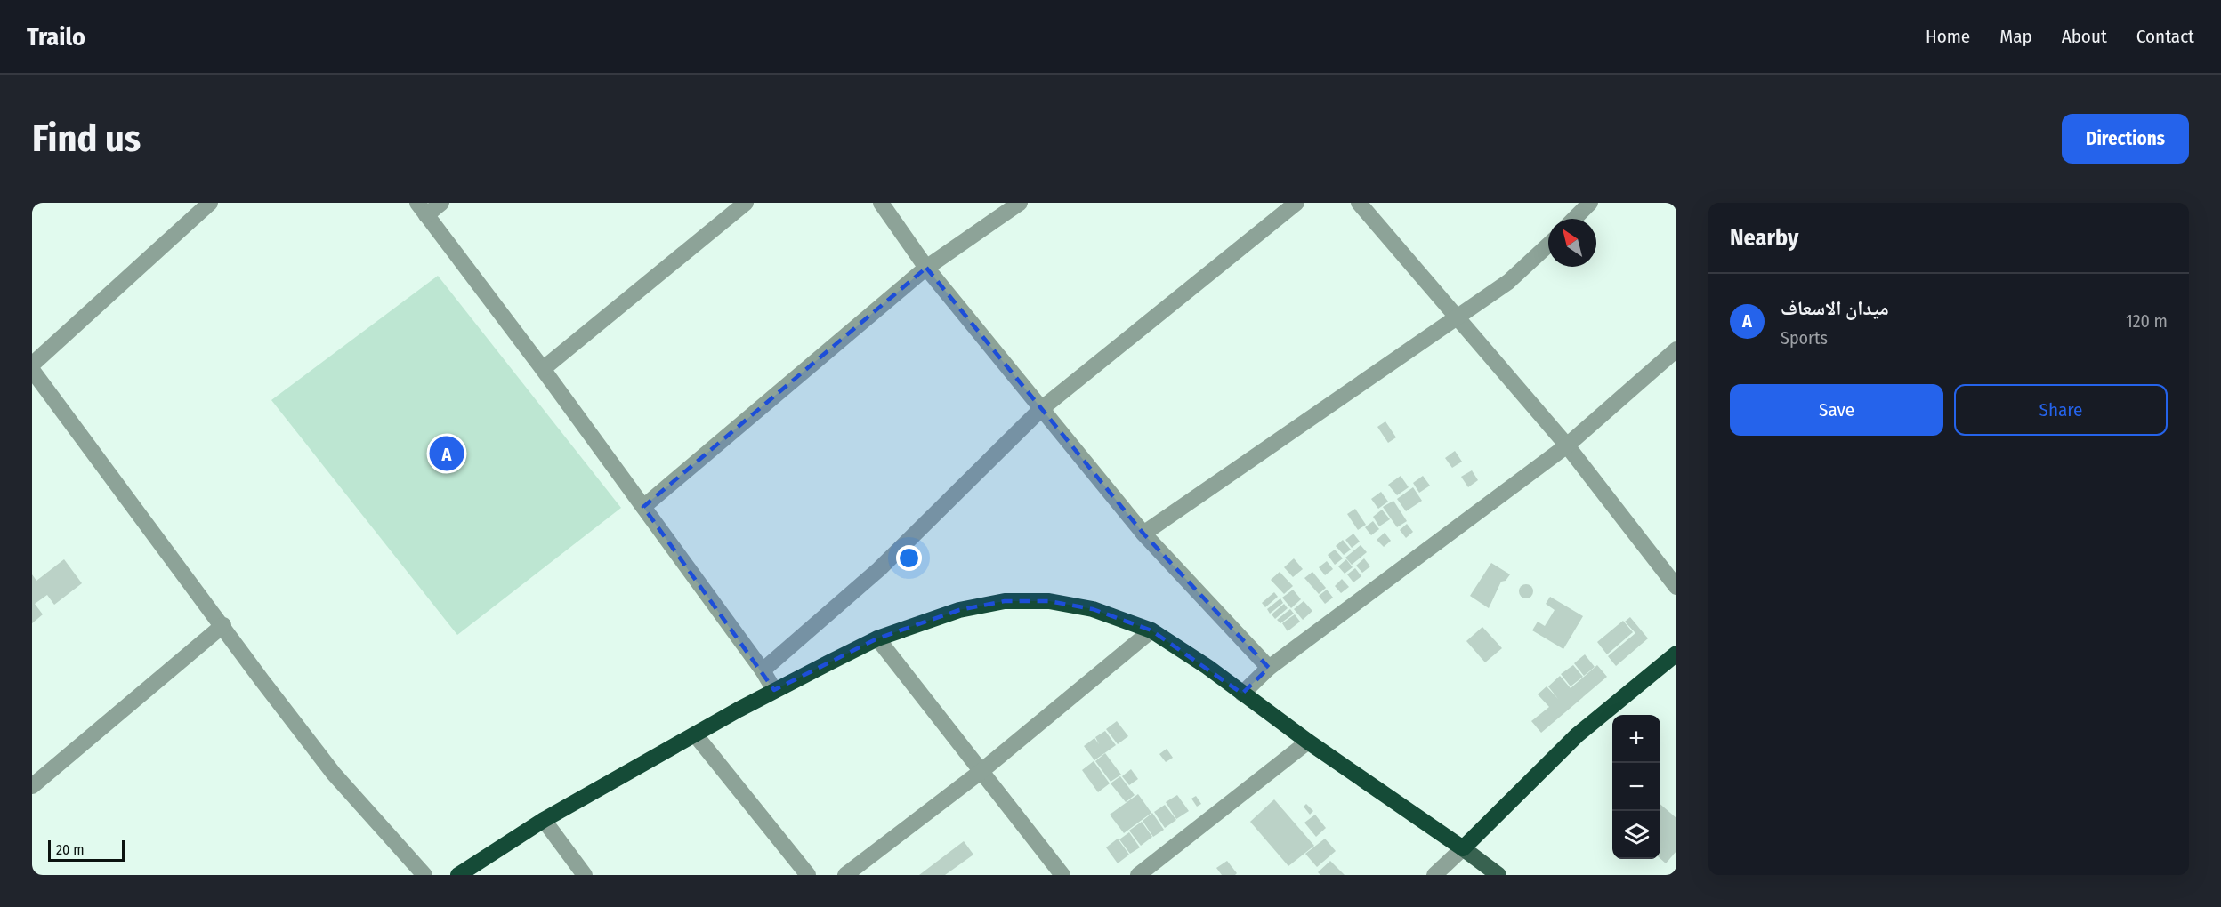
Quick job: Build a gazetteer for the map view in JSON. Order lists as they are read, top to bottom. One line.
{"scale_bar":"20 m","north":"top left","page":{"header":"Trailo","nav":["Home","Map","About","Contact"],"buttons":["Directions",["Save","Share"]],"title":"Find us","heading":"Nearby","list":[{"mark":"A","name":"ميدان الاسعاف","note":"Sports","value":"120 m"}],"pins":"A","map_buttons":["+","−"],"scale":"20 m"}}
